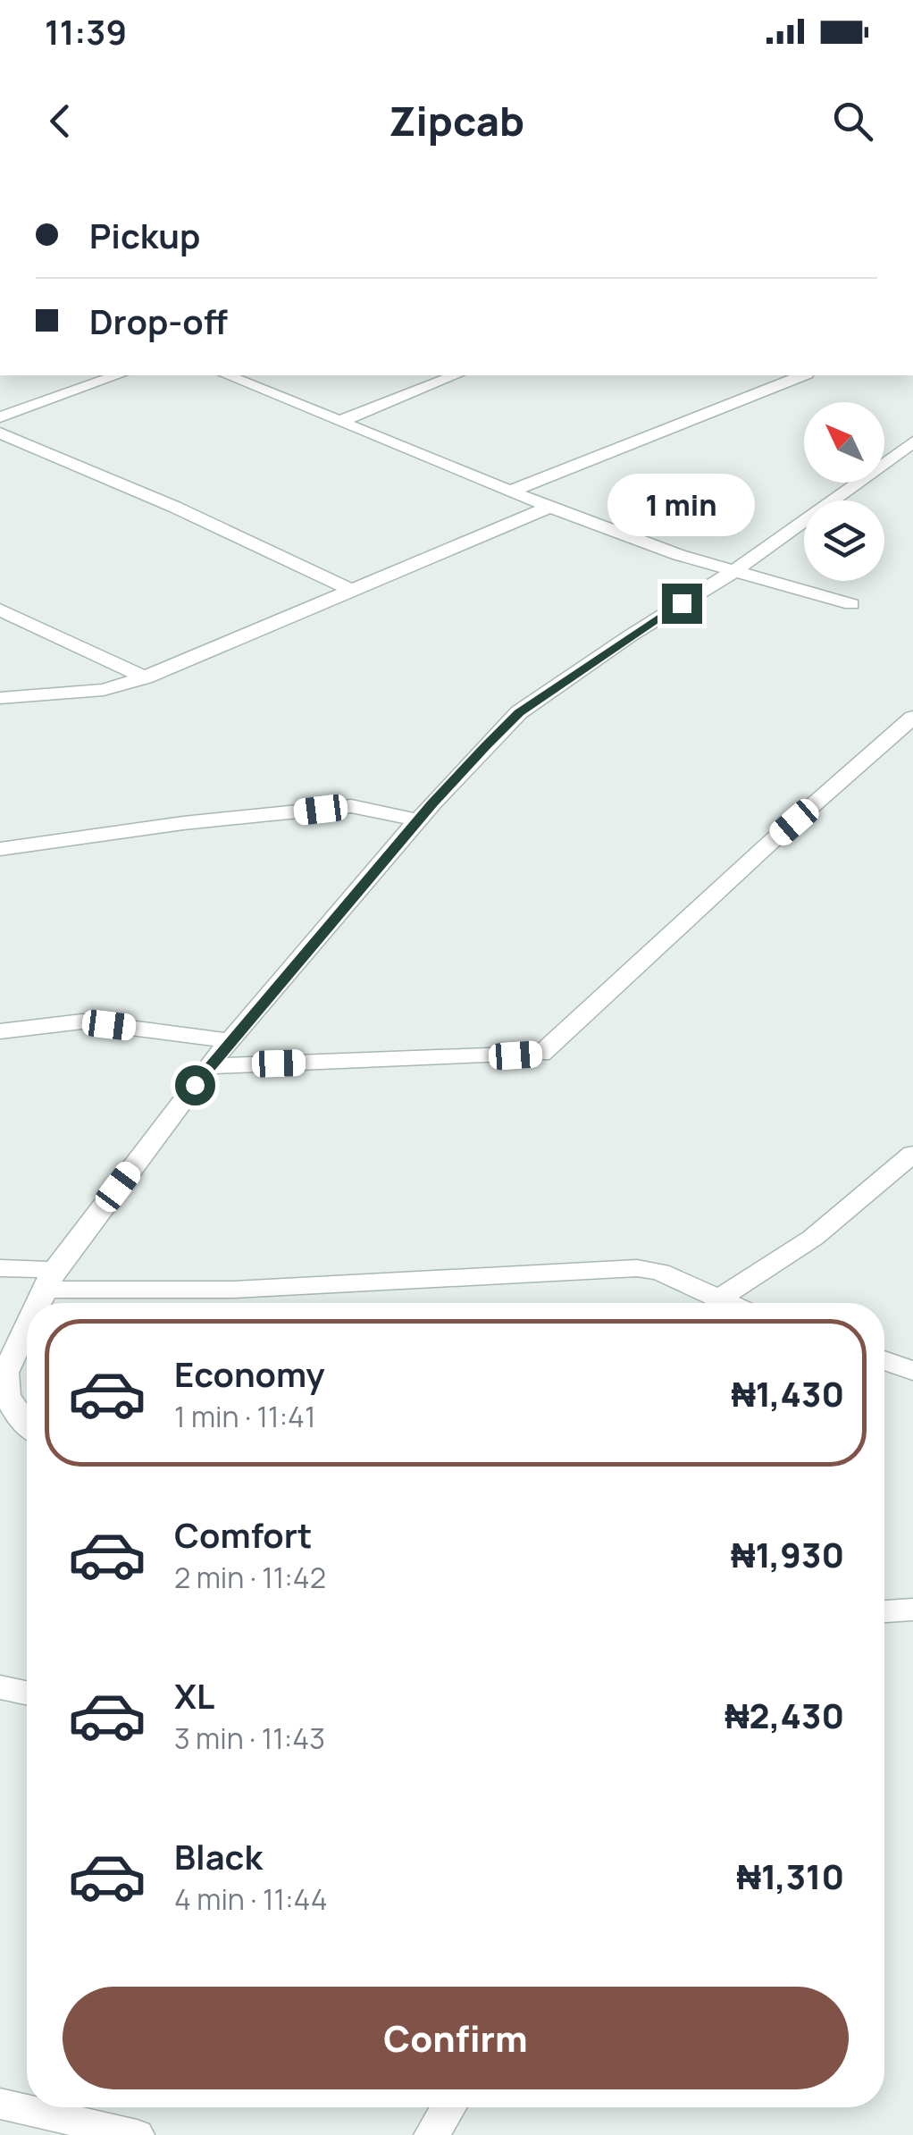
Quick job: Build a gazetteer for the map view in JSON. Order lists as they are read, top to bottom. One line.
{"north":"top left","page":{"status":"11:39","header":"Zipcab","banner":["Pickup","Drop-off"],"bubble":"1 min","list":[{"name":"Economy","note":"1 min · 11:41","value":"₦1,430"},{"name":"Comfort","note":"2 min · 11:42","value":"₦1,930"},{"name":"XL","note":"3 min · 11:43","value":"₦2,430"},{"name":"Black","note":"4 min · 11:44","value":"₦1,310"}],"buttons":"Confirm"}}
